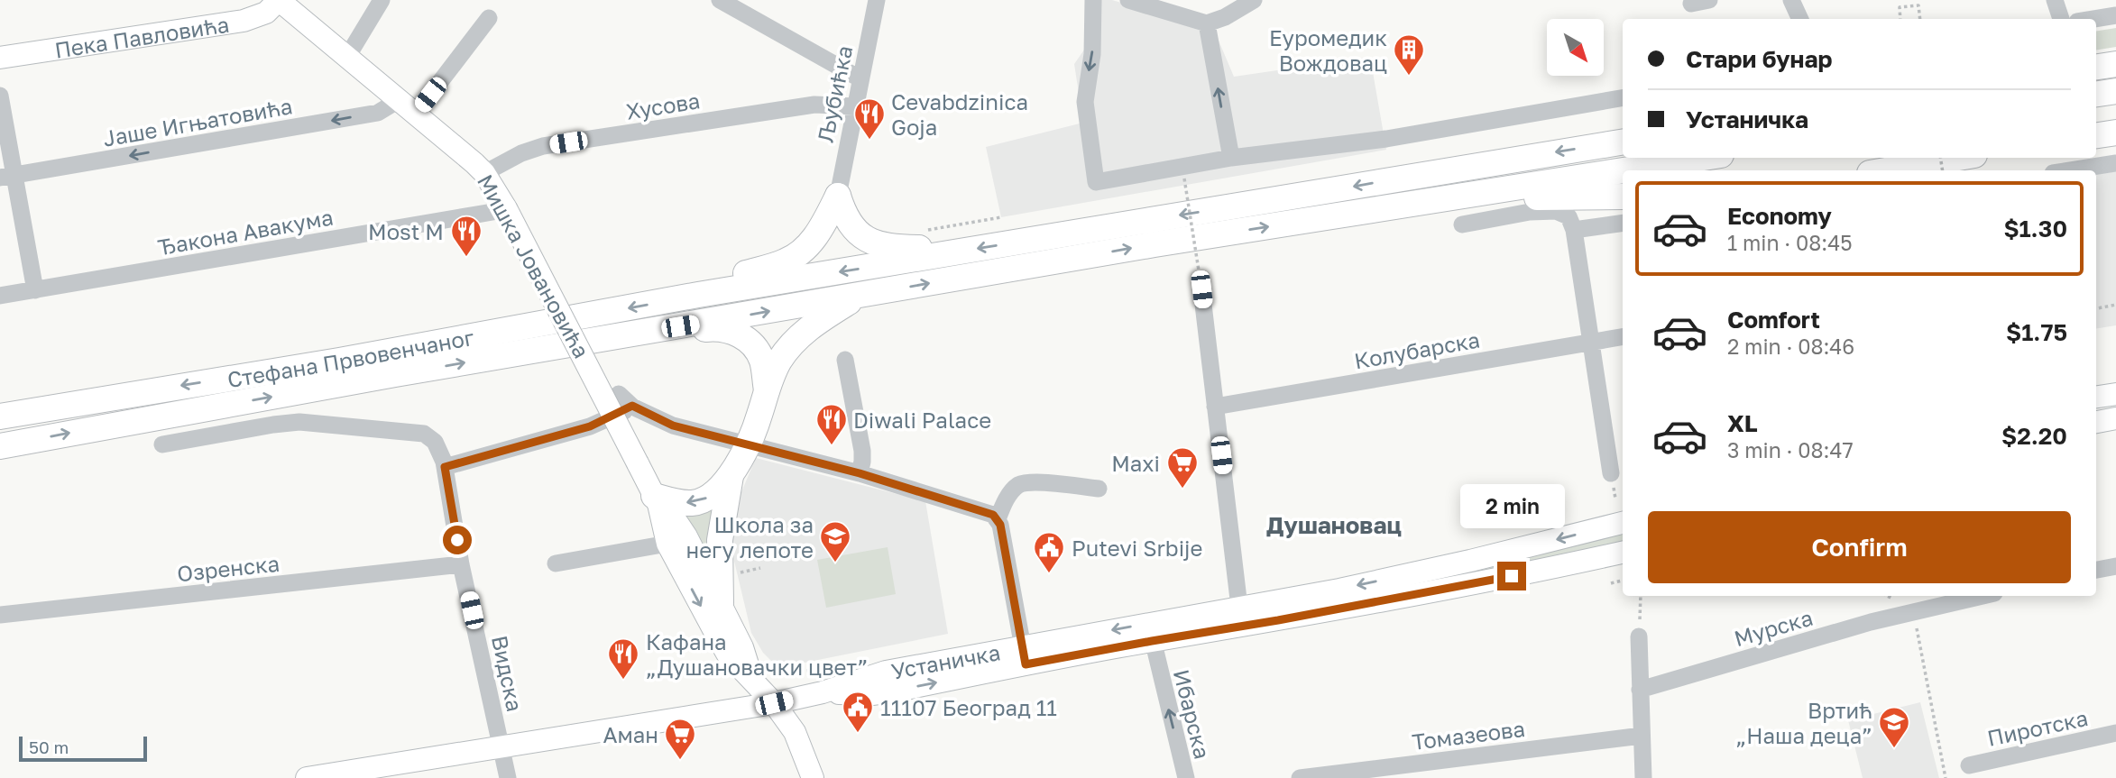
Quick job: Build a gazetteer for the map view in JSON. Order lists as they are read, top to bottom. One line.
{"streets":{"highway":["Стефана Првовенчаног"],"main road":["Пека Павловића","Мишка Јовановића","Устаничка"],"street":["Љубићка","Хусова","Јаше Игњатовића","Ђакона Авакума","Колубарска","Озренска","Мурска","Видска","Ибарска","Пиротска","Томазеова"]},"crossings":[["Пека Павловића","Мишка Јовановића"],["Љубићка","Хусова"],["Хусова","Мишка Јовановића"],["Јаше Игњатовића","Мишка Јовановића"],["Ђакона Авакума","Мишка Јовановића"],["Озренска","Видска"],["Устаничка","Видска"],["Устаничка","Ибарска"]],"one_way":["Јаше Игњатовића","Ибарска"],"districts":["Душановац"],"places":{"building":["Еуромедик Вождовац"],"restaurant":["Cevabdzinica Goja","Most M","Diwali Palace","Кафана „Душановачки цвет”"],"supermarket":["Maxi","Аман"],"school or university":["Школа за негу лепоте","Вртић „Наша деца”"],"public building":["Putevi Srbije","11107 Београд 11"]},"scale_bar":"50 m","north":"bottom right","page":{"banner":["Стари бунар","Устаничка"],"list":[{"name":"Economy","note":"1 min · 08:45","value":"$1.30"},{"name":"Comfort","note":"2 min · 08:46","value":"$1.75"},{"name":"XL","note":"3 min · 08:47","value":"$2.20"}],"bubble":"2 min","buttons":"Confirm","scale":"50 m"}}
